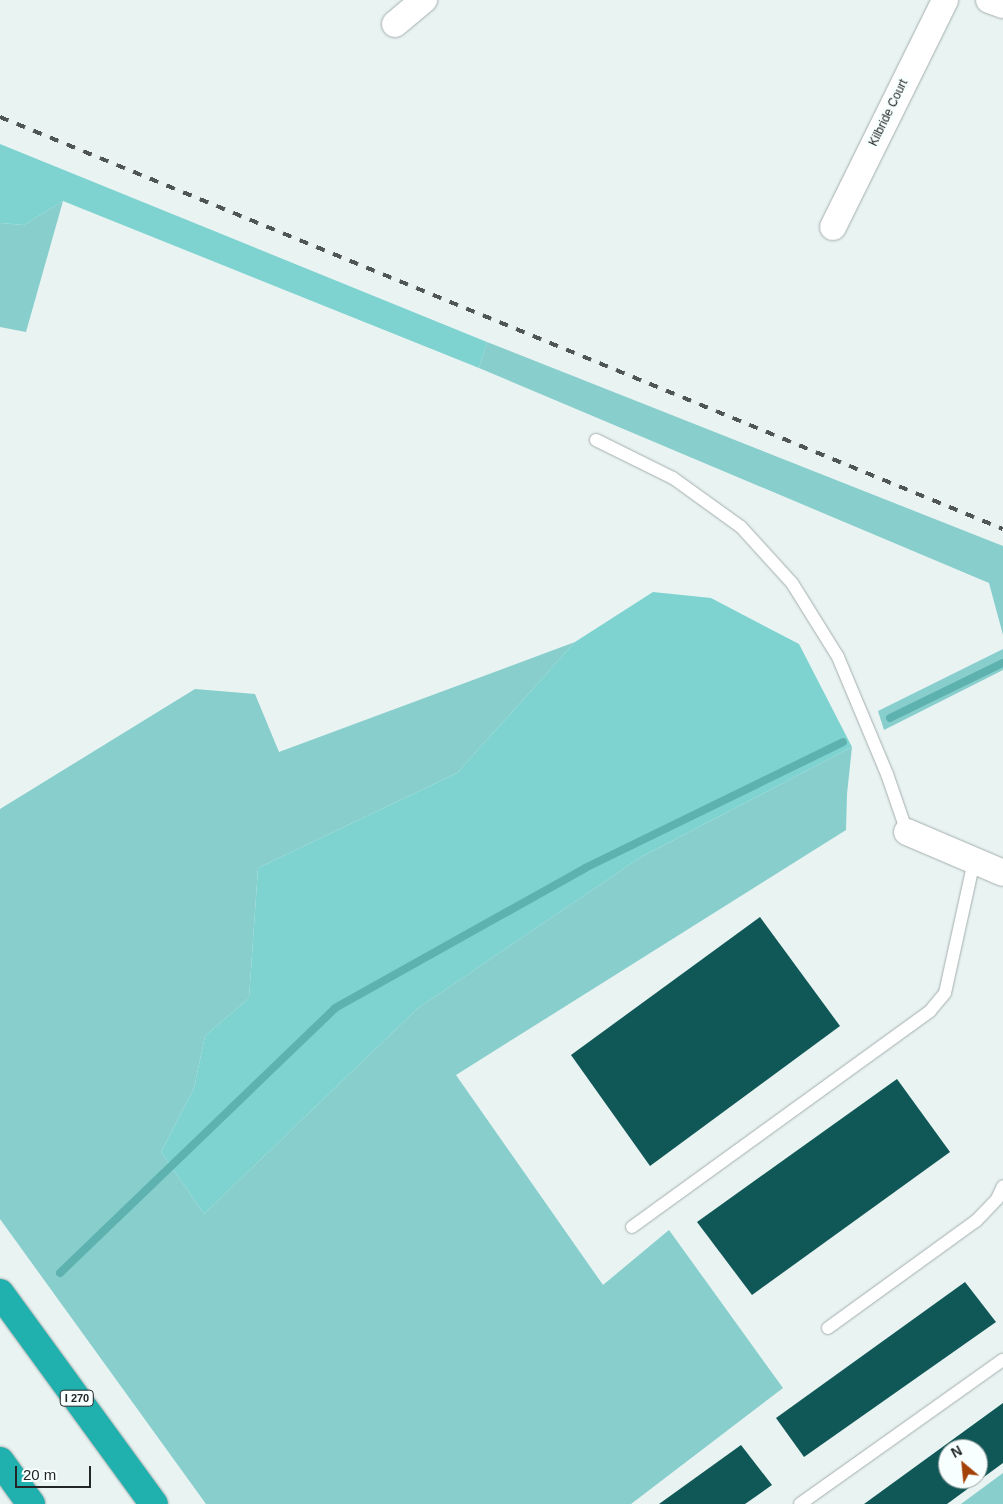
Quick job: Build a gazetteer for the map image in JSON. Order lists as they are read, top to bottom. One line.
{"streets":{"highway":["I 270"],"street":["Kilbride Court"]},"scale_bar":"20 m","north":"top left"}
